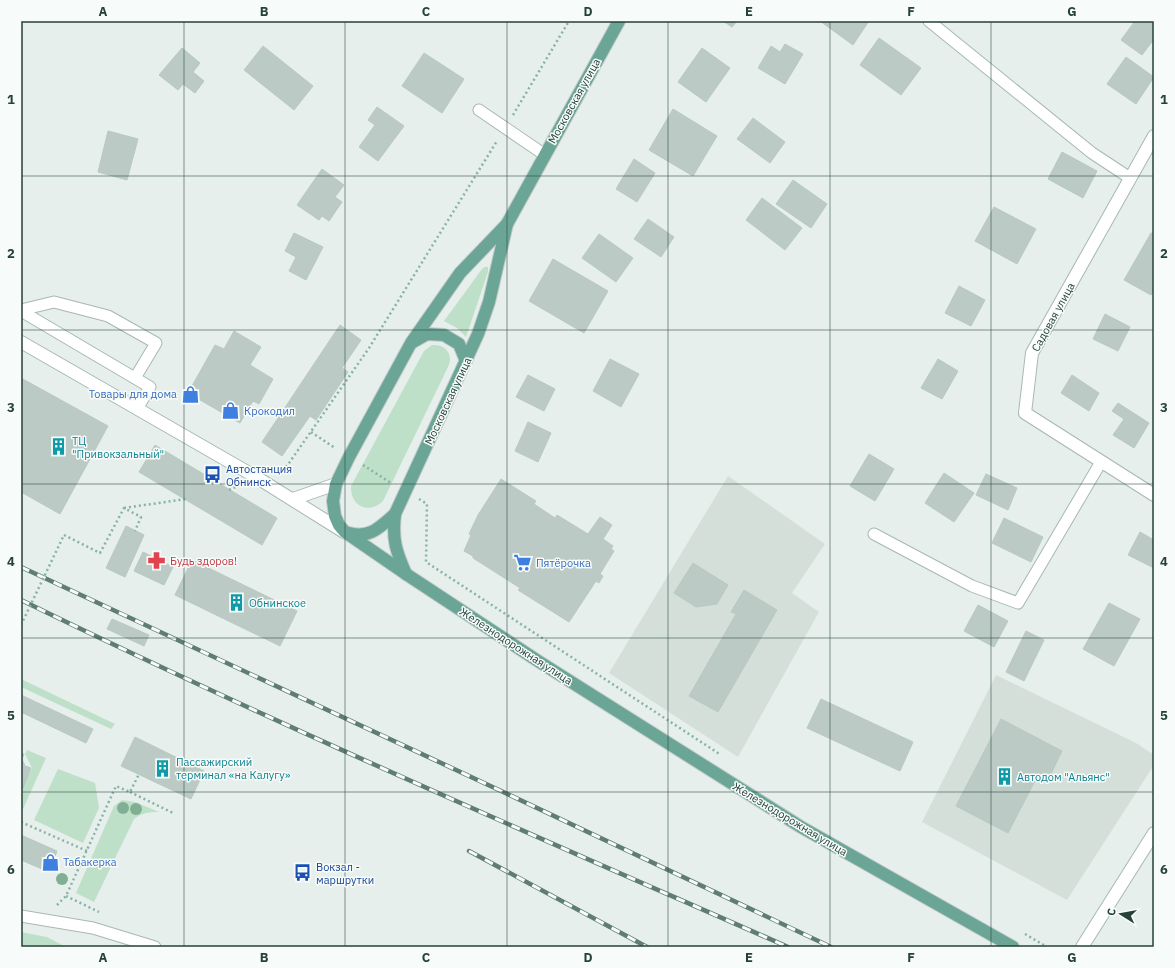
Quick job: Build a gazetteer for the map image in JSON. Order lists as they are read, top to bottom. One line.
{"streets":{"main road":["Московская улица","Железнодорожная улица"],"street":["Садовая улица"]},"crossings":[["Московская улица","Железнодорожная улица"]],"places":{"shop":["Товары для дома","Крокодил","Табакерка"],"building":["ТЦ \"Привокзальный\"","Обнинское","Пассажирский терминал «на Калугу»","Автодом \"Альянс\""],"bus stop":["Автостанция Обнинск","Вокзал - маршрутки"],"pharmacy":["Будь здоров!"],"supermarket":["Пятёрочка"]},"north":"left","grid":{"columns":["A","B","C","D","E","F","G"],"rows":["1","2","3","4","5","6"]}}
